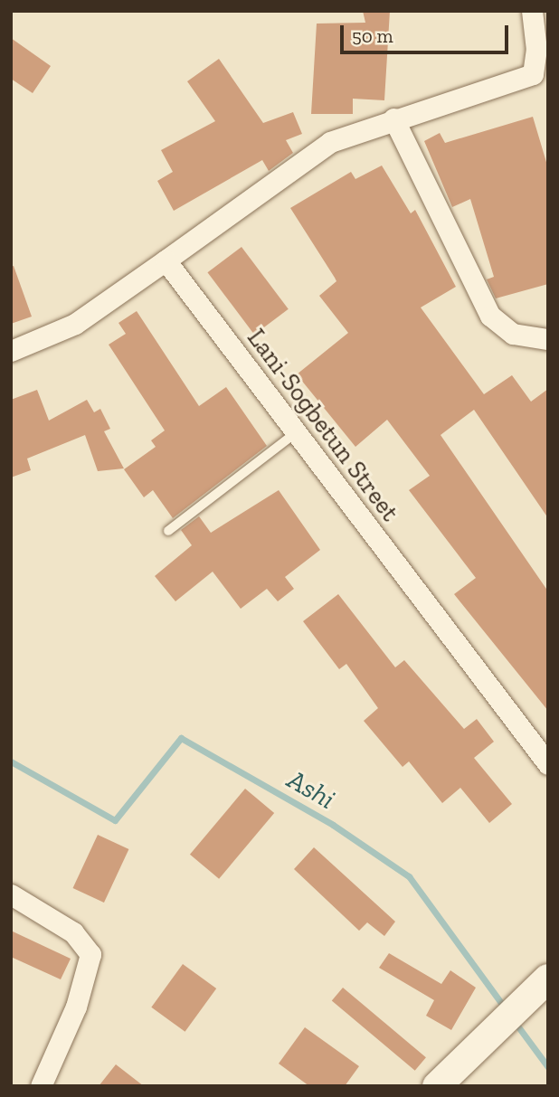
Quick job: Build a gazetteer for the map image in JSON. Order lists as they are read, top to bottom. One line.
{"streets":{"street":["Lani-Sogbetun Street"]},"water":["Ashi"],"scale_bar":"50 m"}
